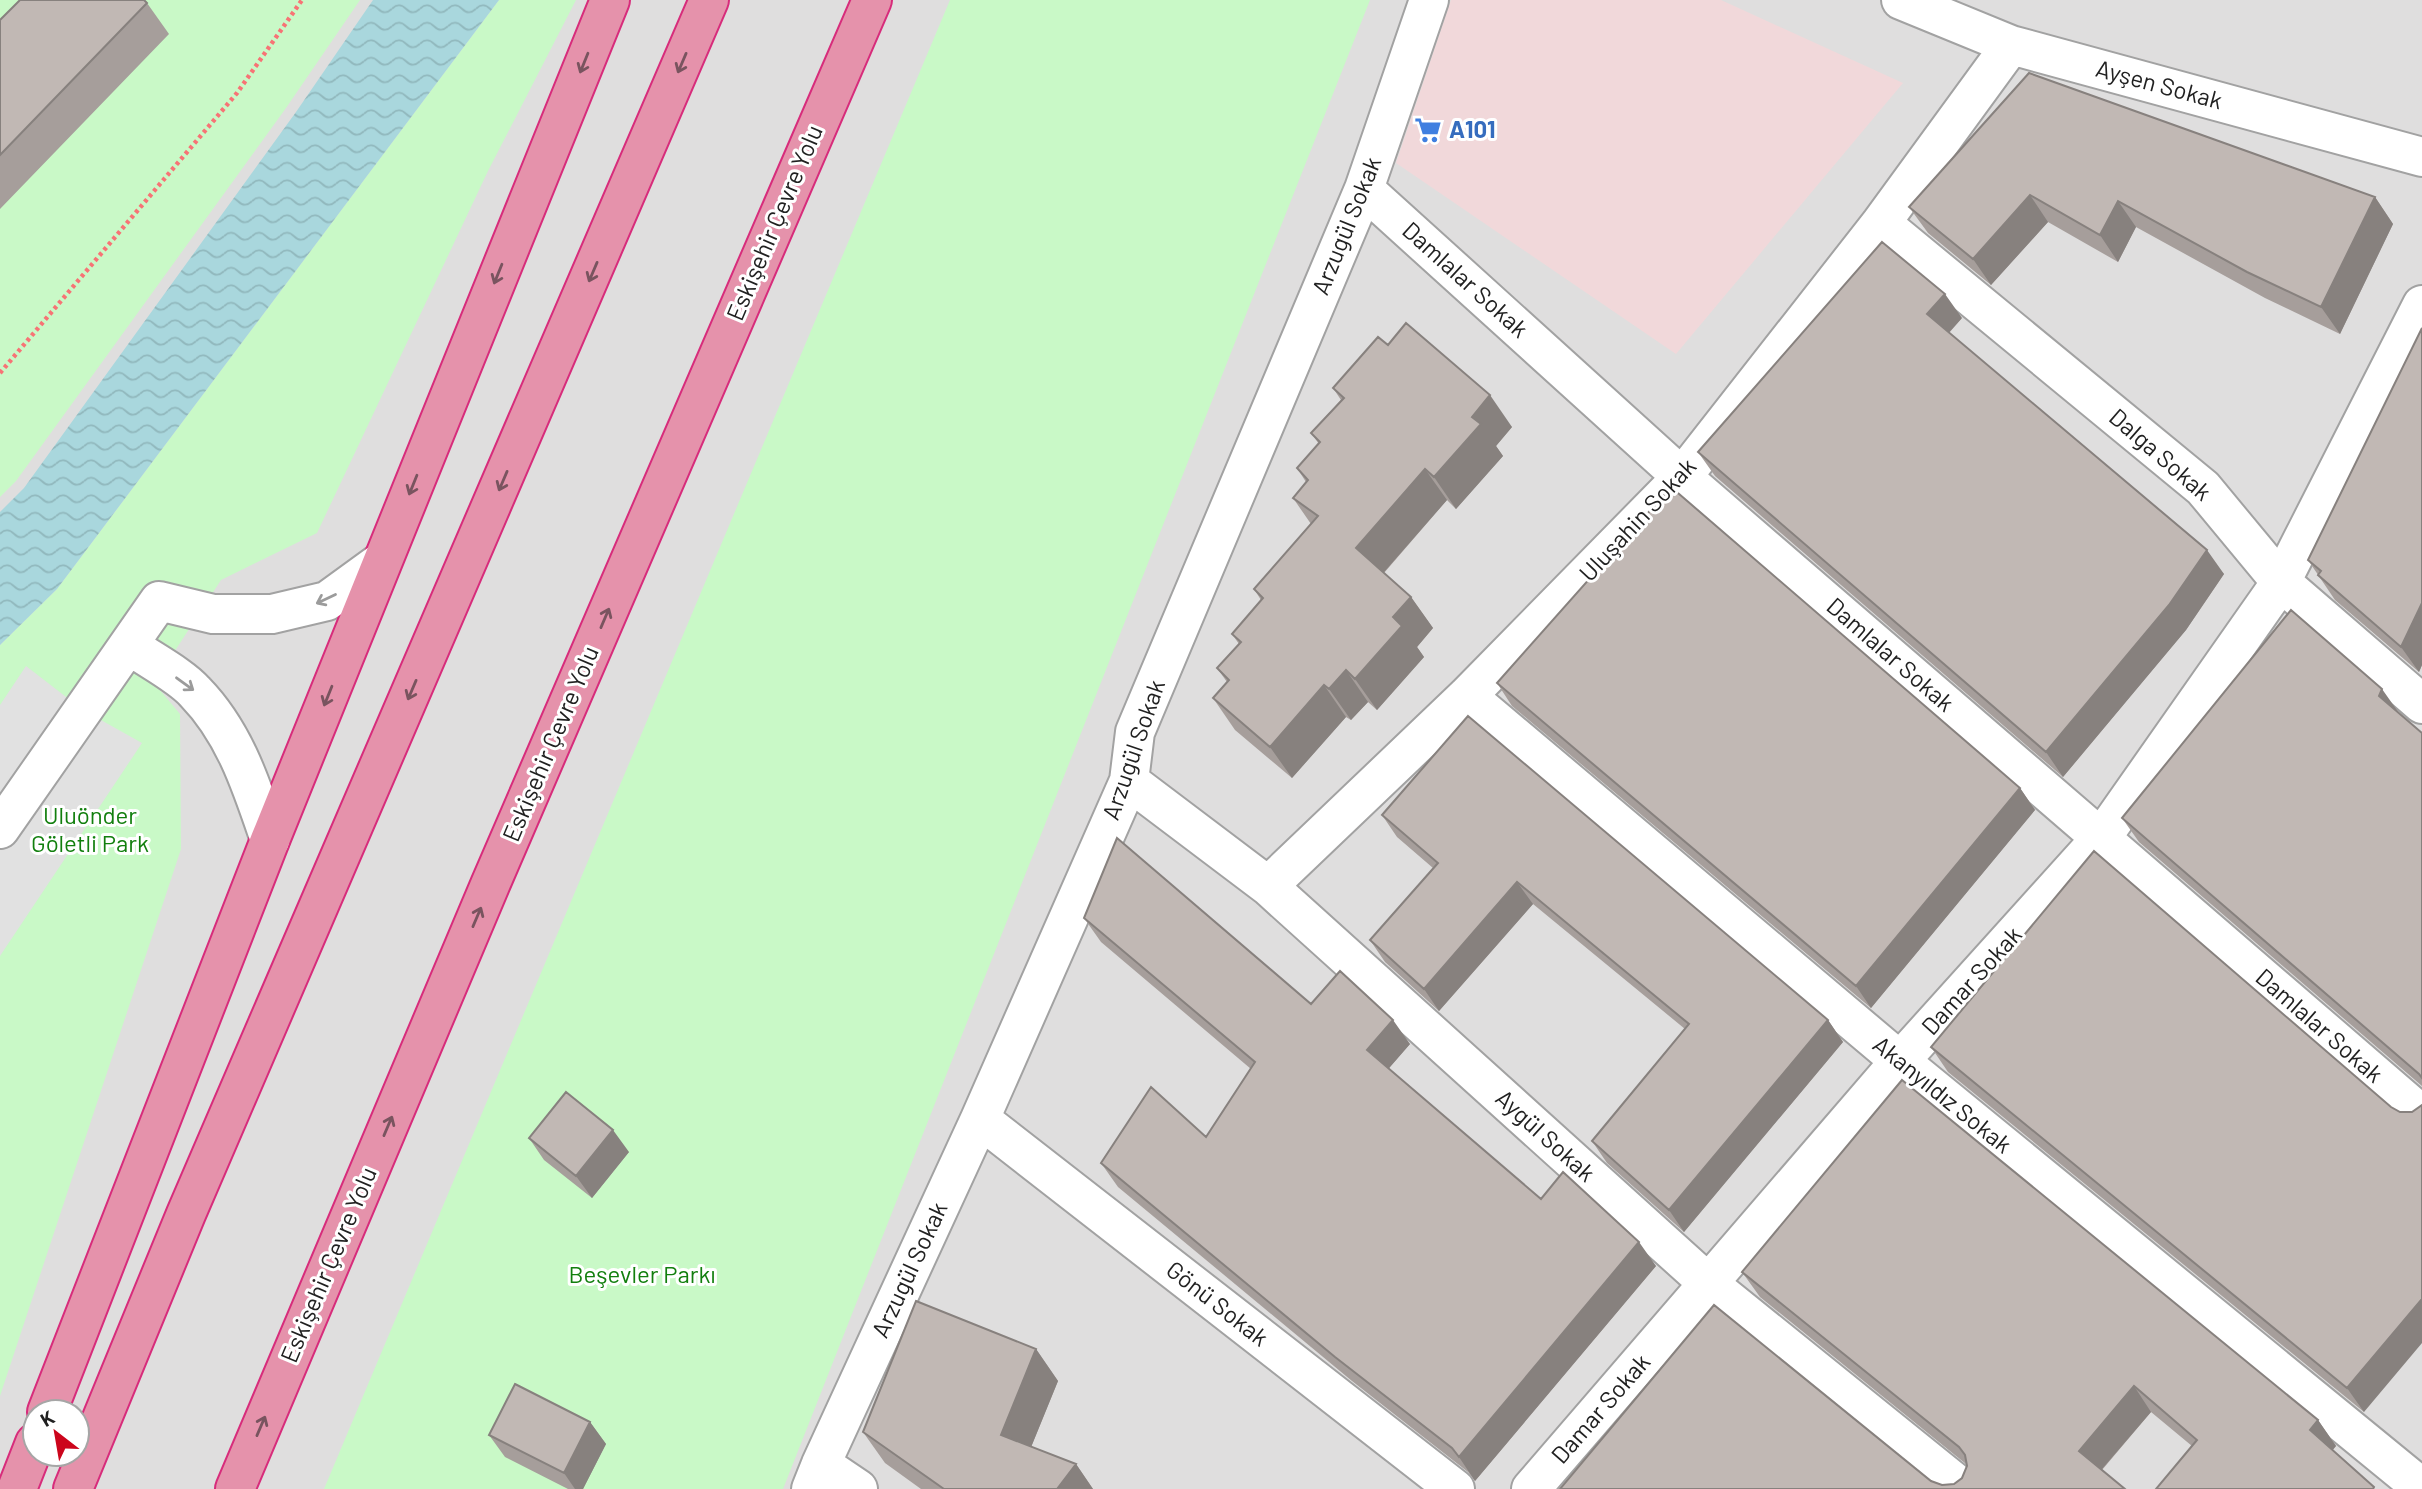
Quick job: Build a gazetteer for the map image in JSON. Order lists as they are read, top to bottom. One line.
{"streets":{"highway":["Eskişehir Çevre Yolu"],"street":["Ayşen Sokak","Arzugül Sokak","Damlalar Sokak","Dalga Sokak","Uluşahin Sokak","Damar Sokak","Akanyıldız Sokak","Aygül Sokak","Gönü Sokak"]},"crossings":[["Ayşen Sokak","Uluşahin Sokak"],["Arzugül Sokak","Damlalar Sokak"],["Arzugül Sokak","Aygül Sokak"],["Arzugül Sokak","Gönü Sokak"],["Damlalar Sokak","Uluşahin Sokak"],["Damlalar Sokak","Damar Sokak"],["Dalga Sokak","Uluşahin Sokak"],["Dalga Sokak","Damar Sokak"],["Uluşahin Sokak","Akanyıldız Sokak"],["Uluşahin Sokak","Aygül Sokak"],["Damar Sokak","Akanyıldız Sokak"],["Damar Sokak","Aygül Sokak"]],"parks":["Uluönder Göletli Park","Beşevler Parkı"],"places":{"supermarket":["A101"]},"north":"top left"}
